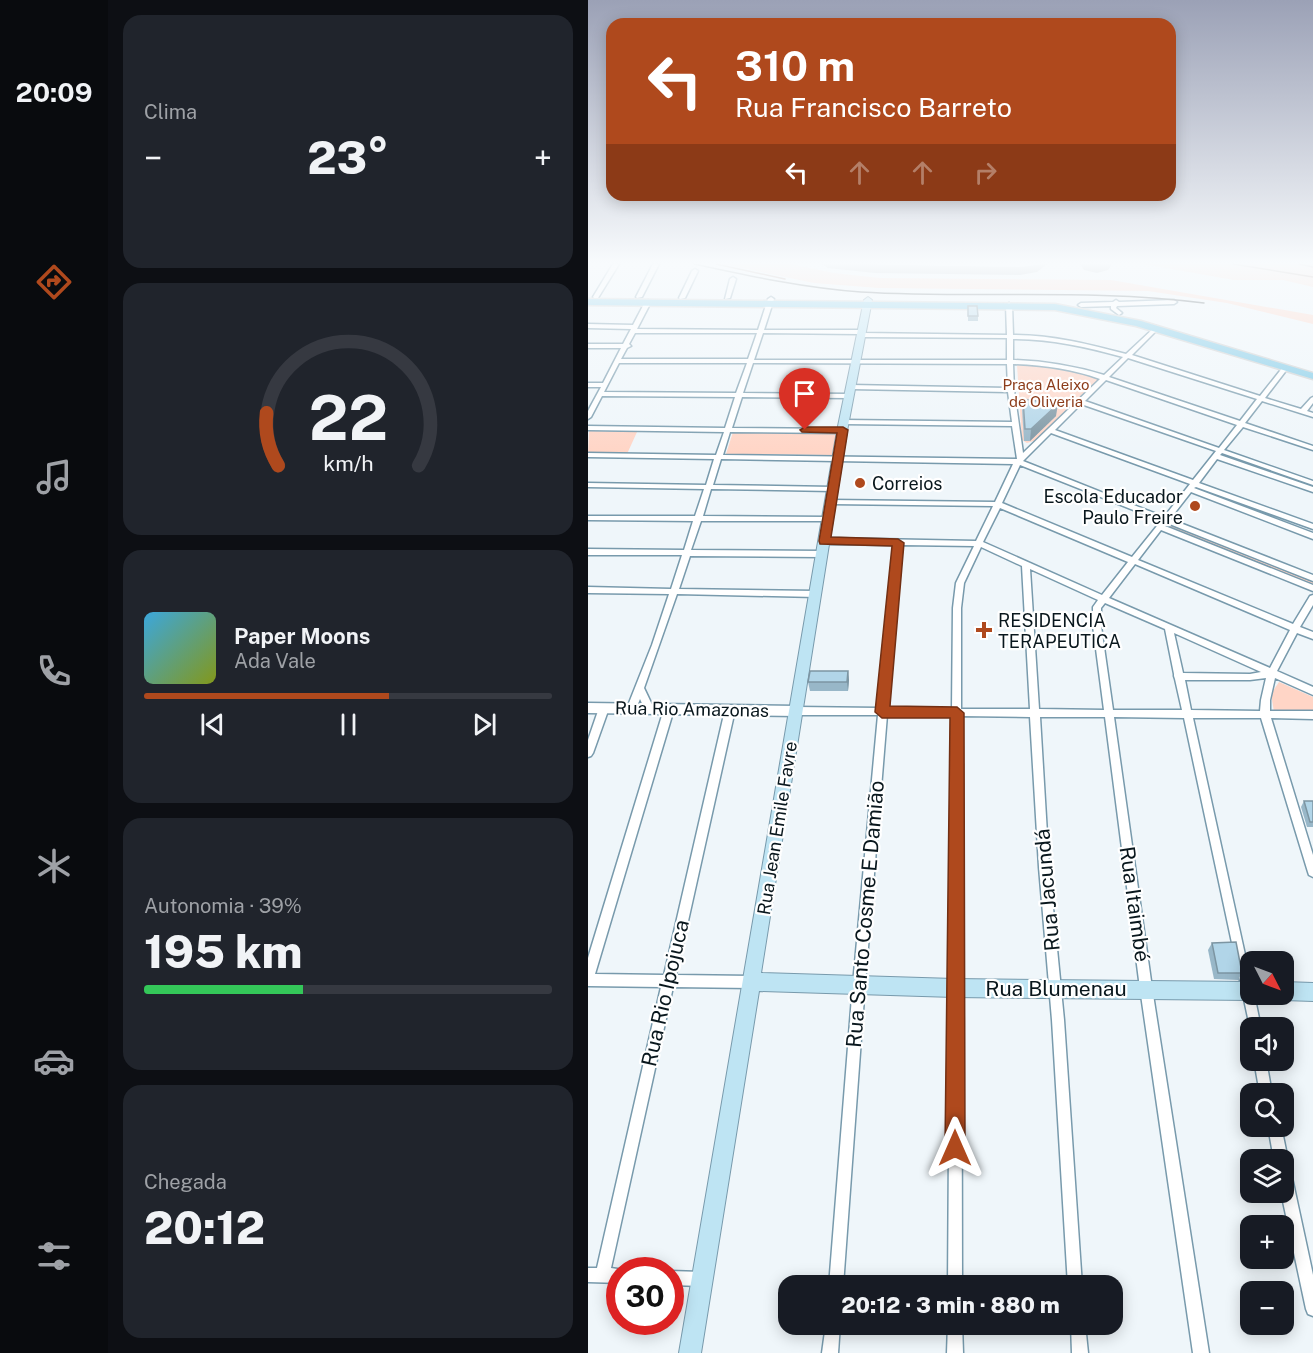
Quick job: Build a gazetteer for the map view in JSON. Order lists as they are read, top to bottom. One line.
{"streets":{"main road":["Rua Jean Emile Favre","Rua Blumenau"],"street":["Rua Rio Amazonas","Rua Jacundá","Rua Itaimbé","Rua Santo Cosme E Damião","Rua Rio Ipojuca"]},"crossings":[["Rua Rio Amazonas","Rua Jean Emile Favre"],["Rua Rio Amazonas","Rua Rio Ipojuca"],["Rua Jean Emile Favre","Rua Blumenau"],["Rua Jacundá","Rua Blumenau"],["Rua Itaimbé","Rua Blumenau"],["Rua Santo Cosme E Damião","Rua Blumenau"]],"parks":["Praça Aleixo de Oliveria"],"places":{"other":["Correios","Escola Educador Paulo Freire"],"health":["RESIDENCIA TERAPEUTICA"]},"north":"bottom right","page":{"tabs":"20:09","tile":["Clima",["Autonomia · 39%","195 km"],["Chegada","20:12"]],"turn":["310 m","Rua Francisco Barreto"],"heat":["−","23°","+"],"song":["Paper Moons","Ada Vale"],"map_buttons":["+","−"],"limit":"30","trip":"20:12 · 3 min · 880 m","gauge":["22","km/h"]}}
